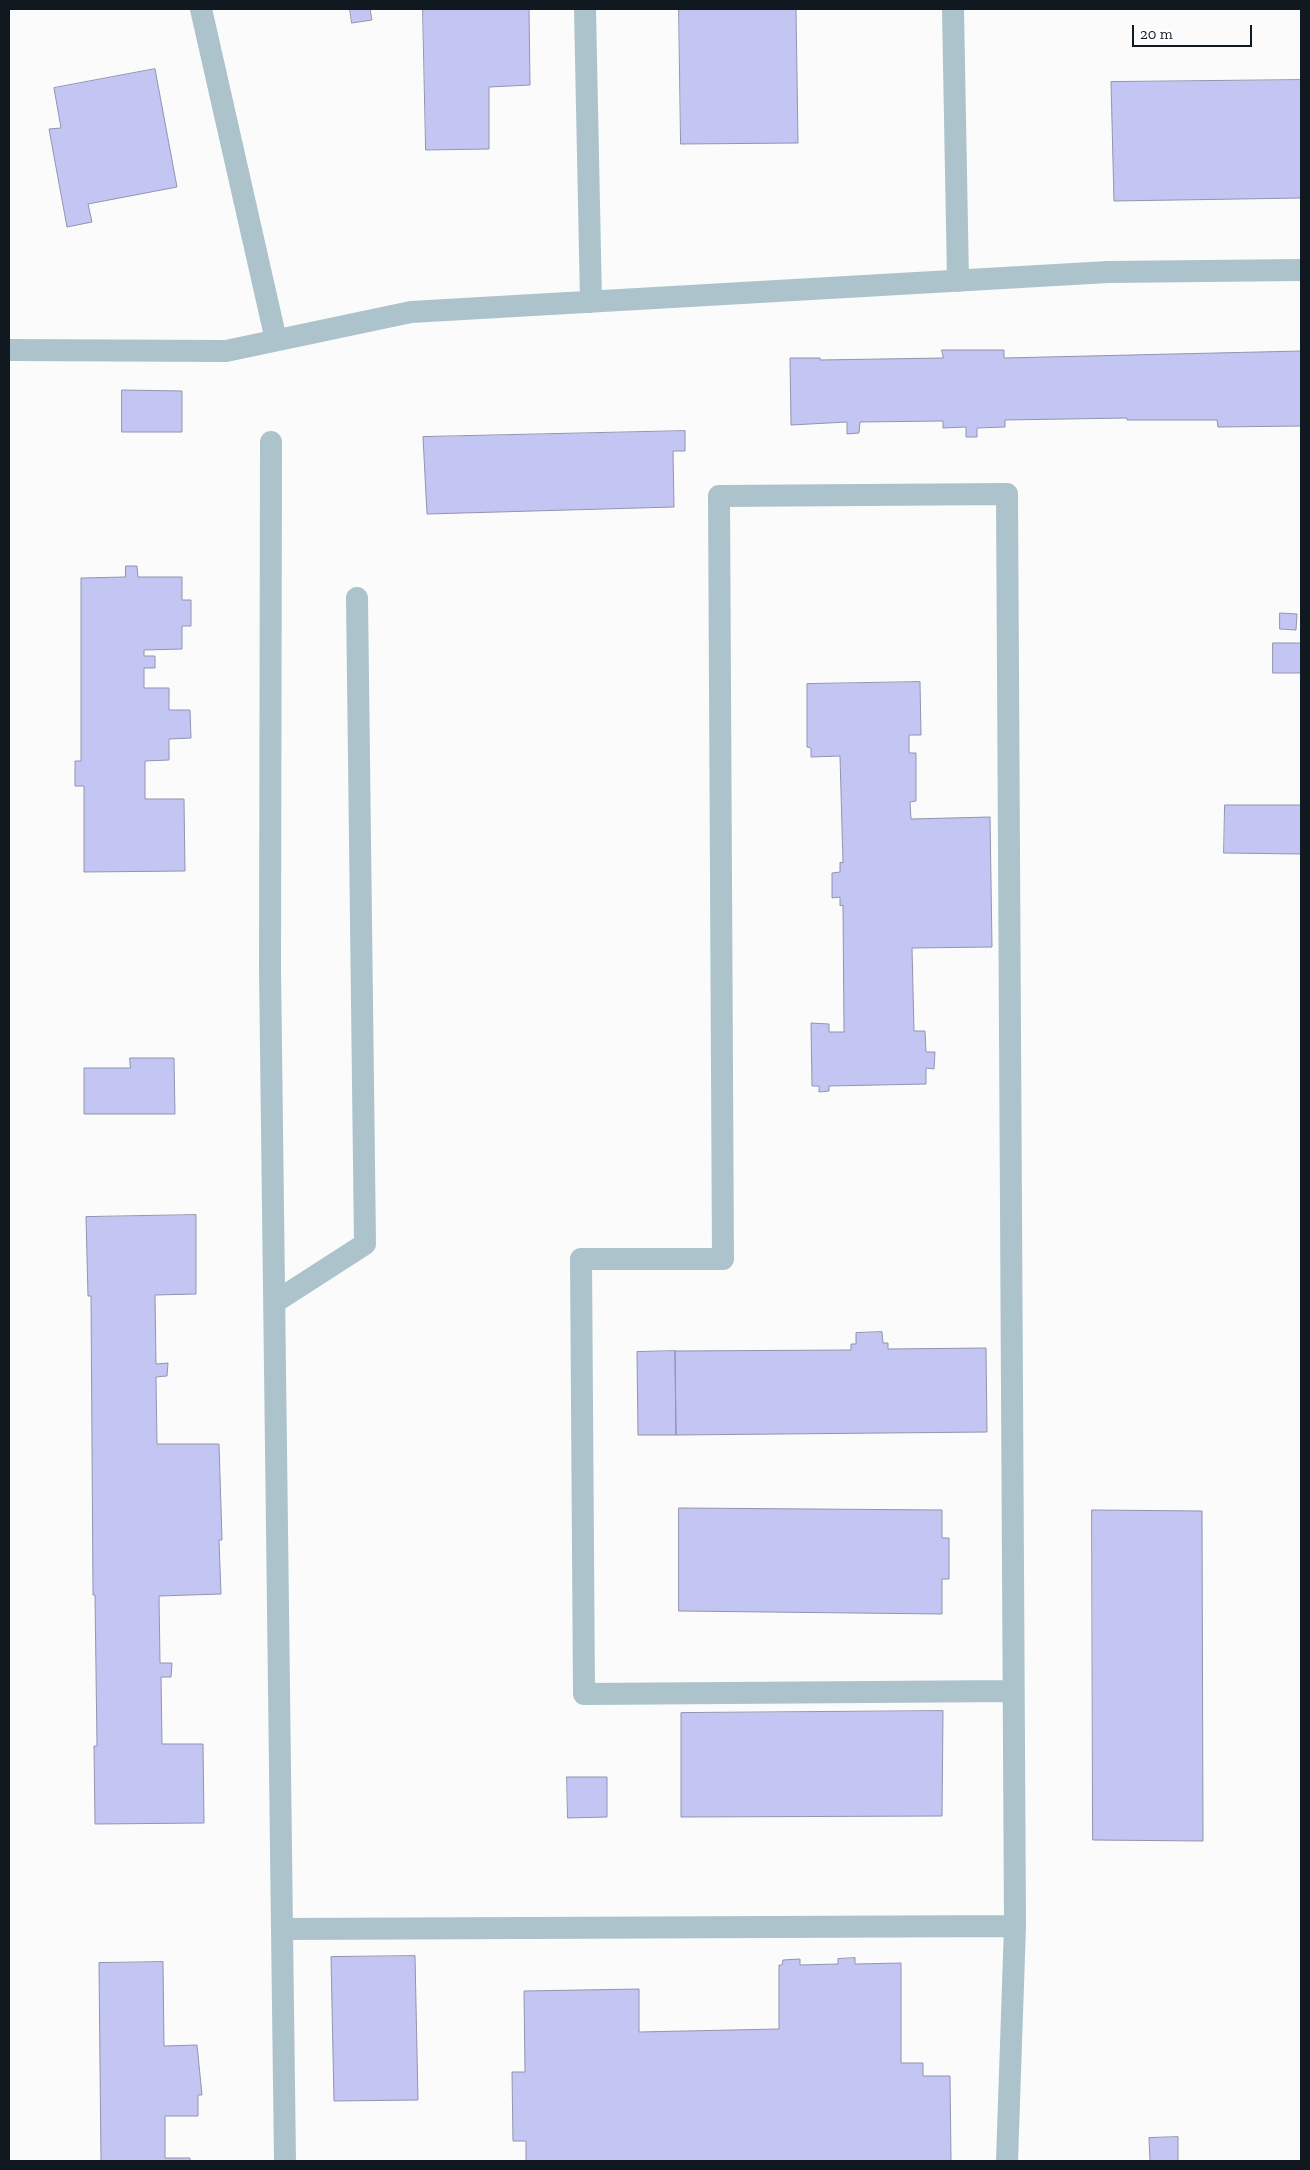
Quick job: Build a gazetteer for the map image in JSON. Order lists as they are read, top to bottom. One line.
{"scale_bar":"20 m"}
